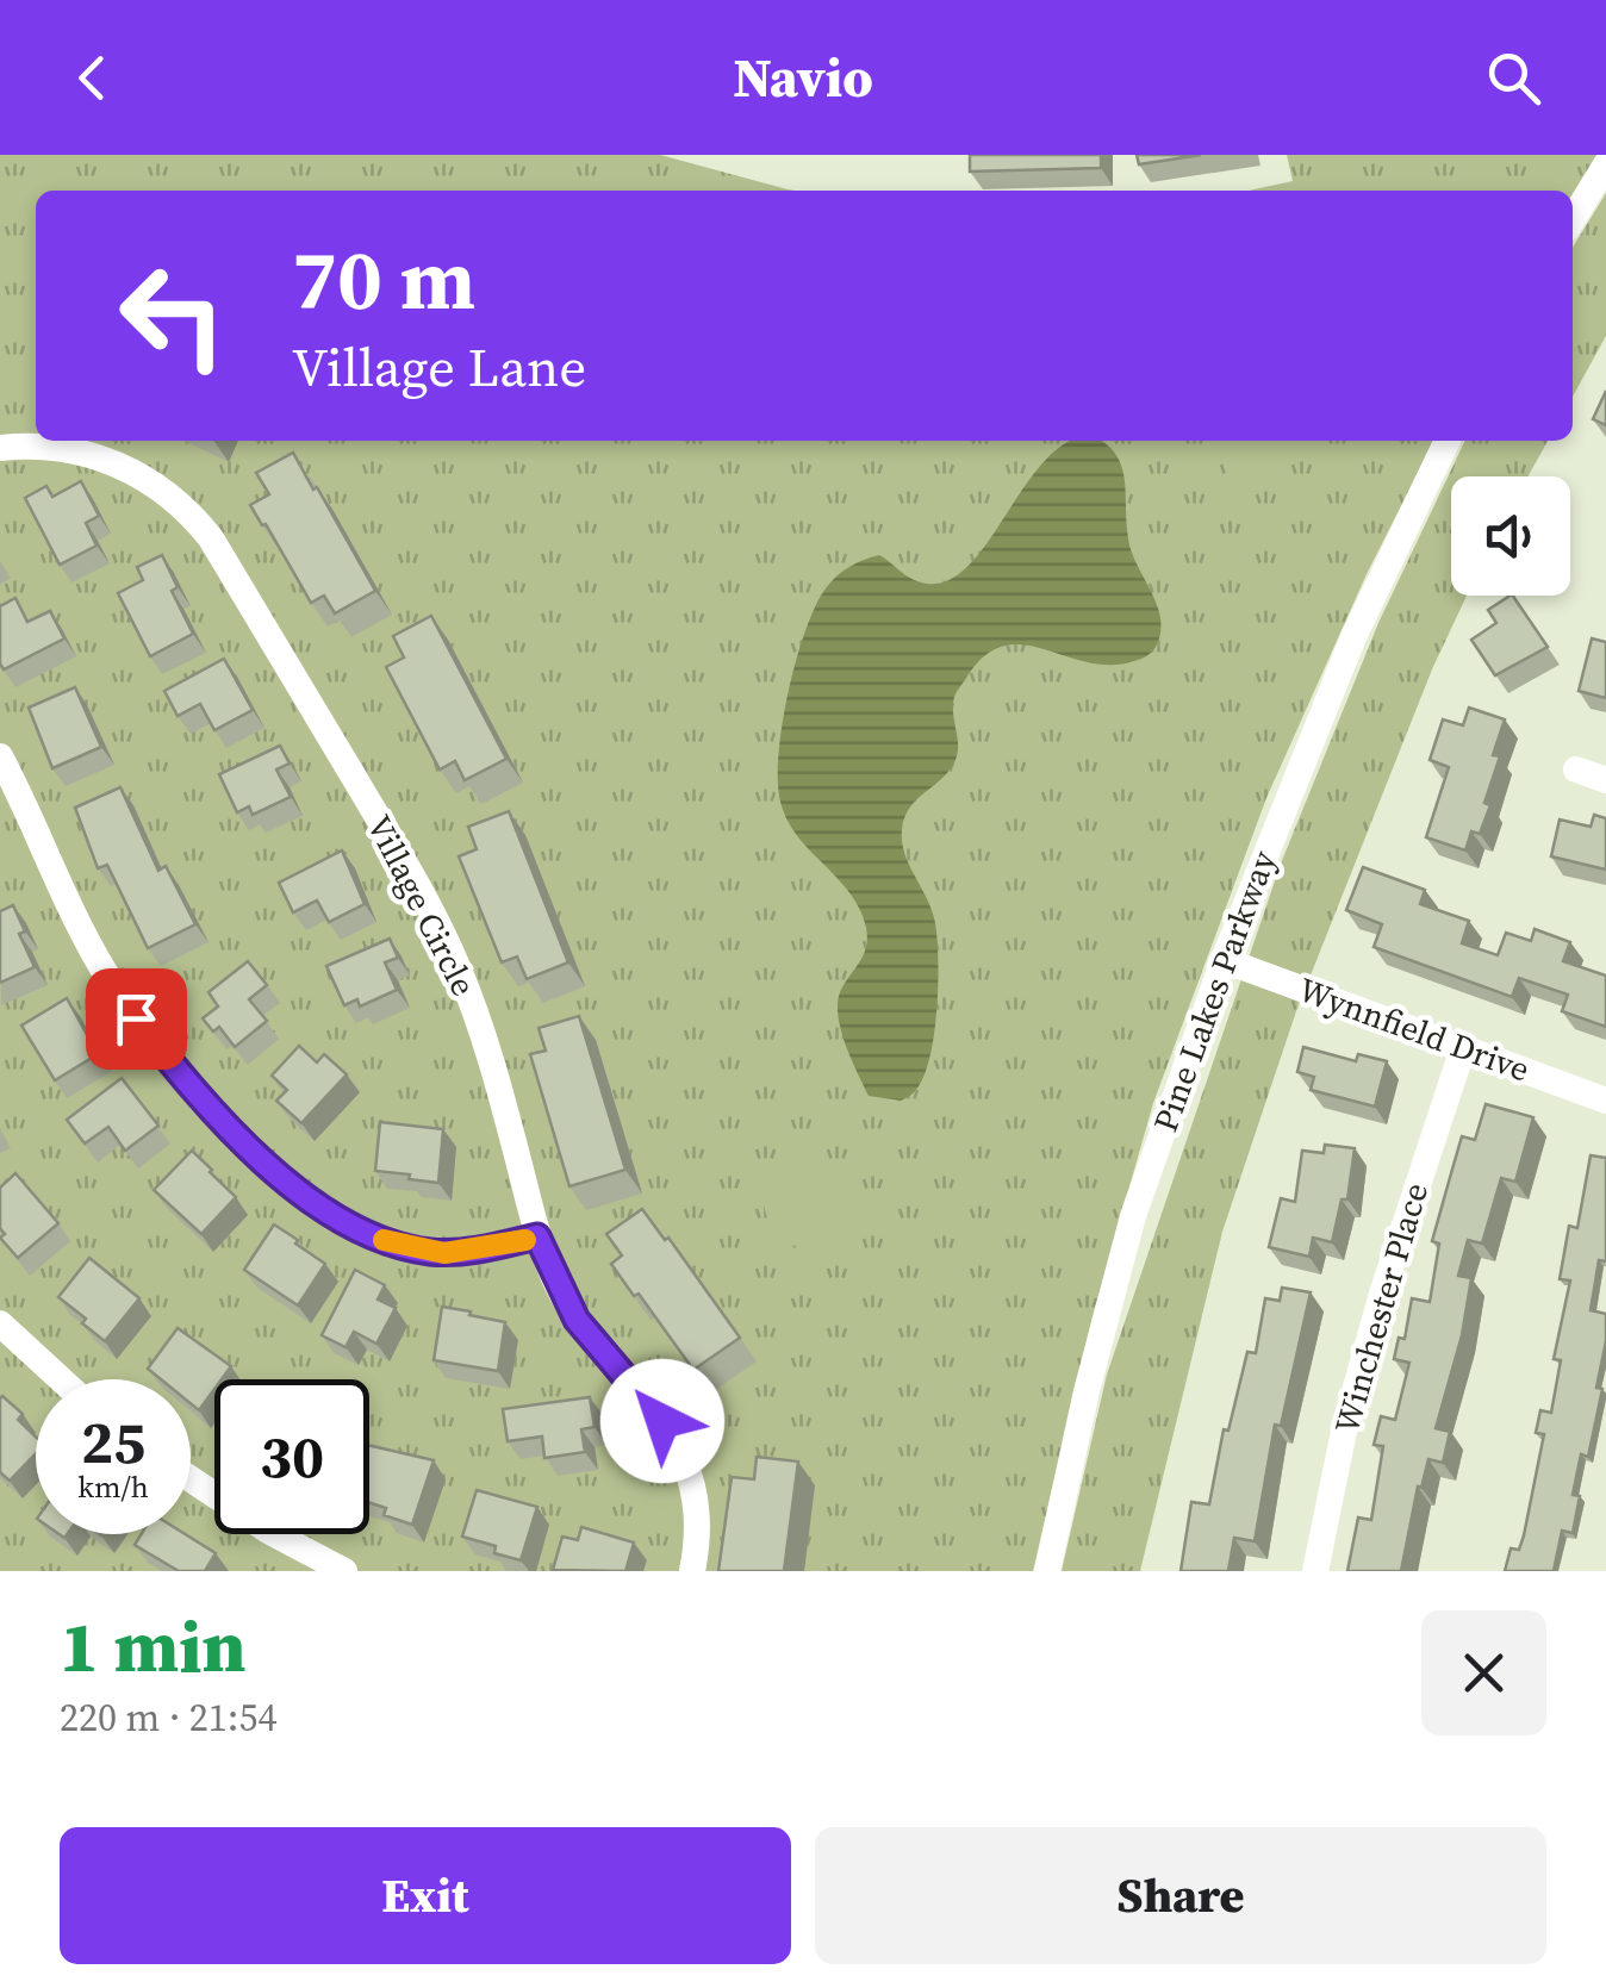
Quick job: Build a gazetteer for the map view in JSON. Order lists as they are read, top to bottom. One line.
{"streets":{"street":["Village Circle","Pine Lakes Parkway","Wynnfield Drive","Winchester Place"]},"crossings":[["Pine Lakes Parkway","Wynnfield Drive"],["Wynnfield Drive","Winchester Place"]],"page":{"header":"Navio","turn":["70 m","Village Lane"],"speed":"25 km/h","limit":"30","heading":["1 min","220 m · 21:54"],"buttons":["Exit","Share"]}}
